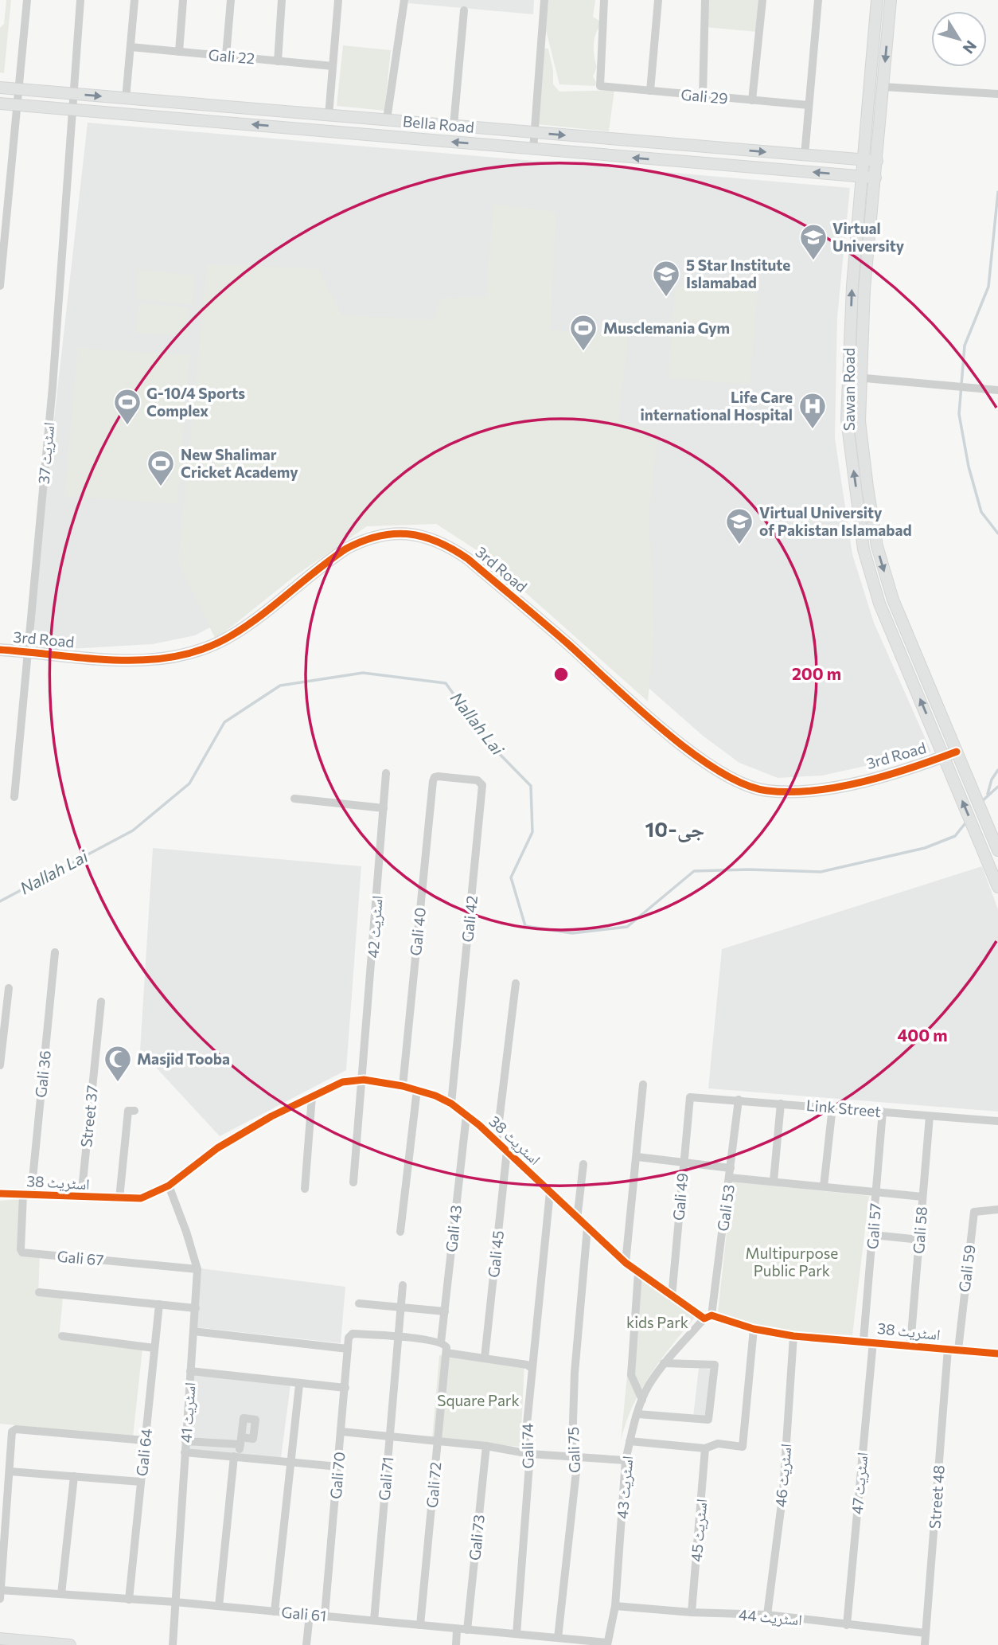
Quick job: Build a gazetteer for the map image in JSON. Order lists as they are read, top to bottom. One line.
{"streets":{"street":["Gali 22","Gali 29","Bella Road","Sawan Road","اسٹریٹ 37","3rd Road","Gali 42","اسٹریٹ 42","Gali 40","Gali 36","Link Street","Street 37","اسٹریٹ 38","Gali 49","Gali 53","Gali 57","Gali 43","Gali 58","Gali 45","Gali 67","Gali 59","اسٹریٹ 41","Gali 74","Gali 75","Gali 64","Gali 70","اسٹریٹ 46","Gali 71","اسٹریٹ 47","Gali 72","اسٹریٹ 43","Street 48","اسٹریٹ 45","Gali 73","Gali 61","اسٹریٹ 44"]},"crossings":[["Bella Road","Sawan Road"],["Bella Road","اسٹریٹ 37"],["Sawan Road","3rd Road"],["اسٹریٹ 37","3rd Road"],["Gali 42","Gali 40"],["Gali 42","اسٹریٹ 38"],["اسٹریٹ 42","اسٹریٹ 38"],["Gali 40","اسٹریٹ 38"],["Gali 36","اسٹریٹ 38"],["Gali 36","Gali 67"],["Link Street","Gali 49"],["Link Street","Gali 53"],["Link Street","Gali 57"],["Link Street","Gali 58"],["Street 37","اسٹریٹ 38"],["اسٹریٹ 38","Gali 49"],["اسٹریٹ 38","Gali 53"],["اسٹریٹ 38","Gali 57"],["اسٹریٹ 38","Gali 43"],["اسٹریٹ 38","Gali 58"],["اسٹریٹ 38","Gali 45"],["اسٹریٹ 38","Gali 67"],["اسٹریٹ 38","Gali 59"],["اسٹریٹ 38","اسٹریٹ 41"],["اسٹریٹ 38","Gali 74"],["اسٹریٹ 38","Gali 75"],["اسٹریٹ 38","اسٹریٹ 46"],["اسٹریٹ 38","اسٹریٹ 47"],["اسٹریٹ 38","اسٹریٹ 43"],["اسٹریٹ 38","Street 48"],["Gali 53","اسٹریٹ 43"],["Gali 57","اسٹریٹ 47"],["Gali 43","Gali 72"],["Gali 67","اسٹریٹ 41"],["اسٹریٹ 41","Gali 61"],["Gali 74","Gali 61"],["Gali 75","Gali 61"],["Gali 64","Gali 61"],["Gali 70","Gali 71"],["Gali 70","Gali 61"],["اسٹریٹ 46","اسٹریٹ 44"],["Gali 71","Gali 61"],["اسٹریٹ 47","اسٹریٹ 44"],["Gali 72","Gali 61"],["اسٹریٹ 43","Gali 61"],["اسٹریٹ 43","اسٹریٹ 44"],["Street 48","اسٹریٹ 44"],["اسٹریٹ 45","اسٹریٹ 44"],["Gali 73","Gali 61"]],"districts":["جی-10"],"water":["Nallah Lai"],"parks":["Multipurpose Public Park","kids Park","Square Park"],"places":{"school or university":["Virtual University","5 Star Institute Islamabad","Virtual University of Pakistan Islamabad"],"sports":["Musclemania Gym","G-10/4 Sports Complex","New Shalimar Cricket Academy"],"hospital":["Life Care international Hospital"],"mosque":["Masjid Tooba"]},"north":"bottom right","rings":["200 m","400 m"]}
